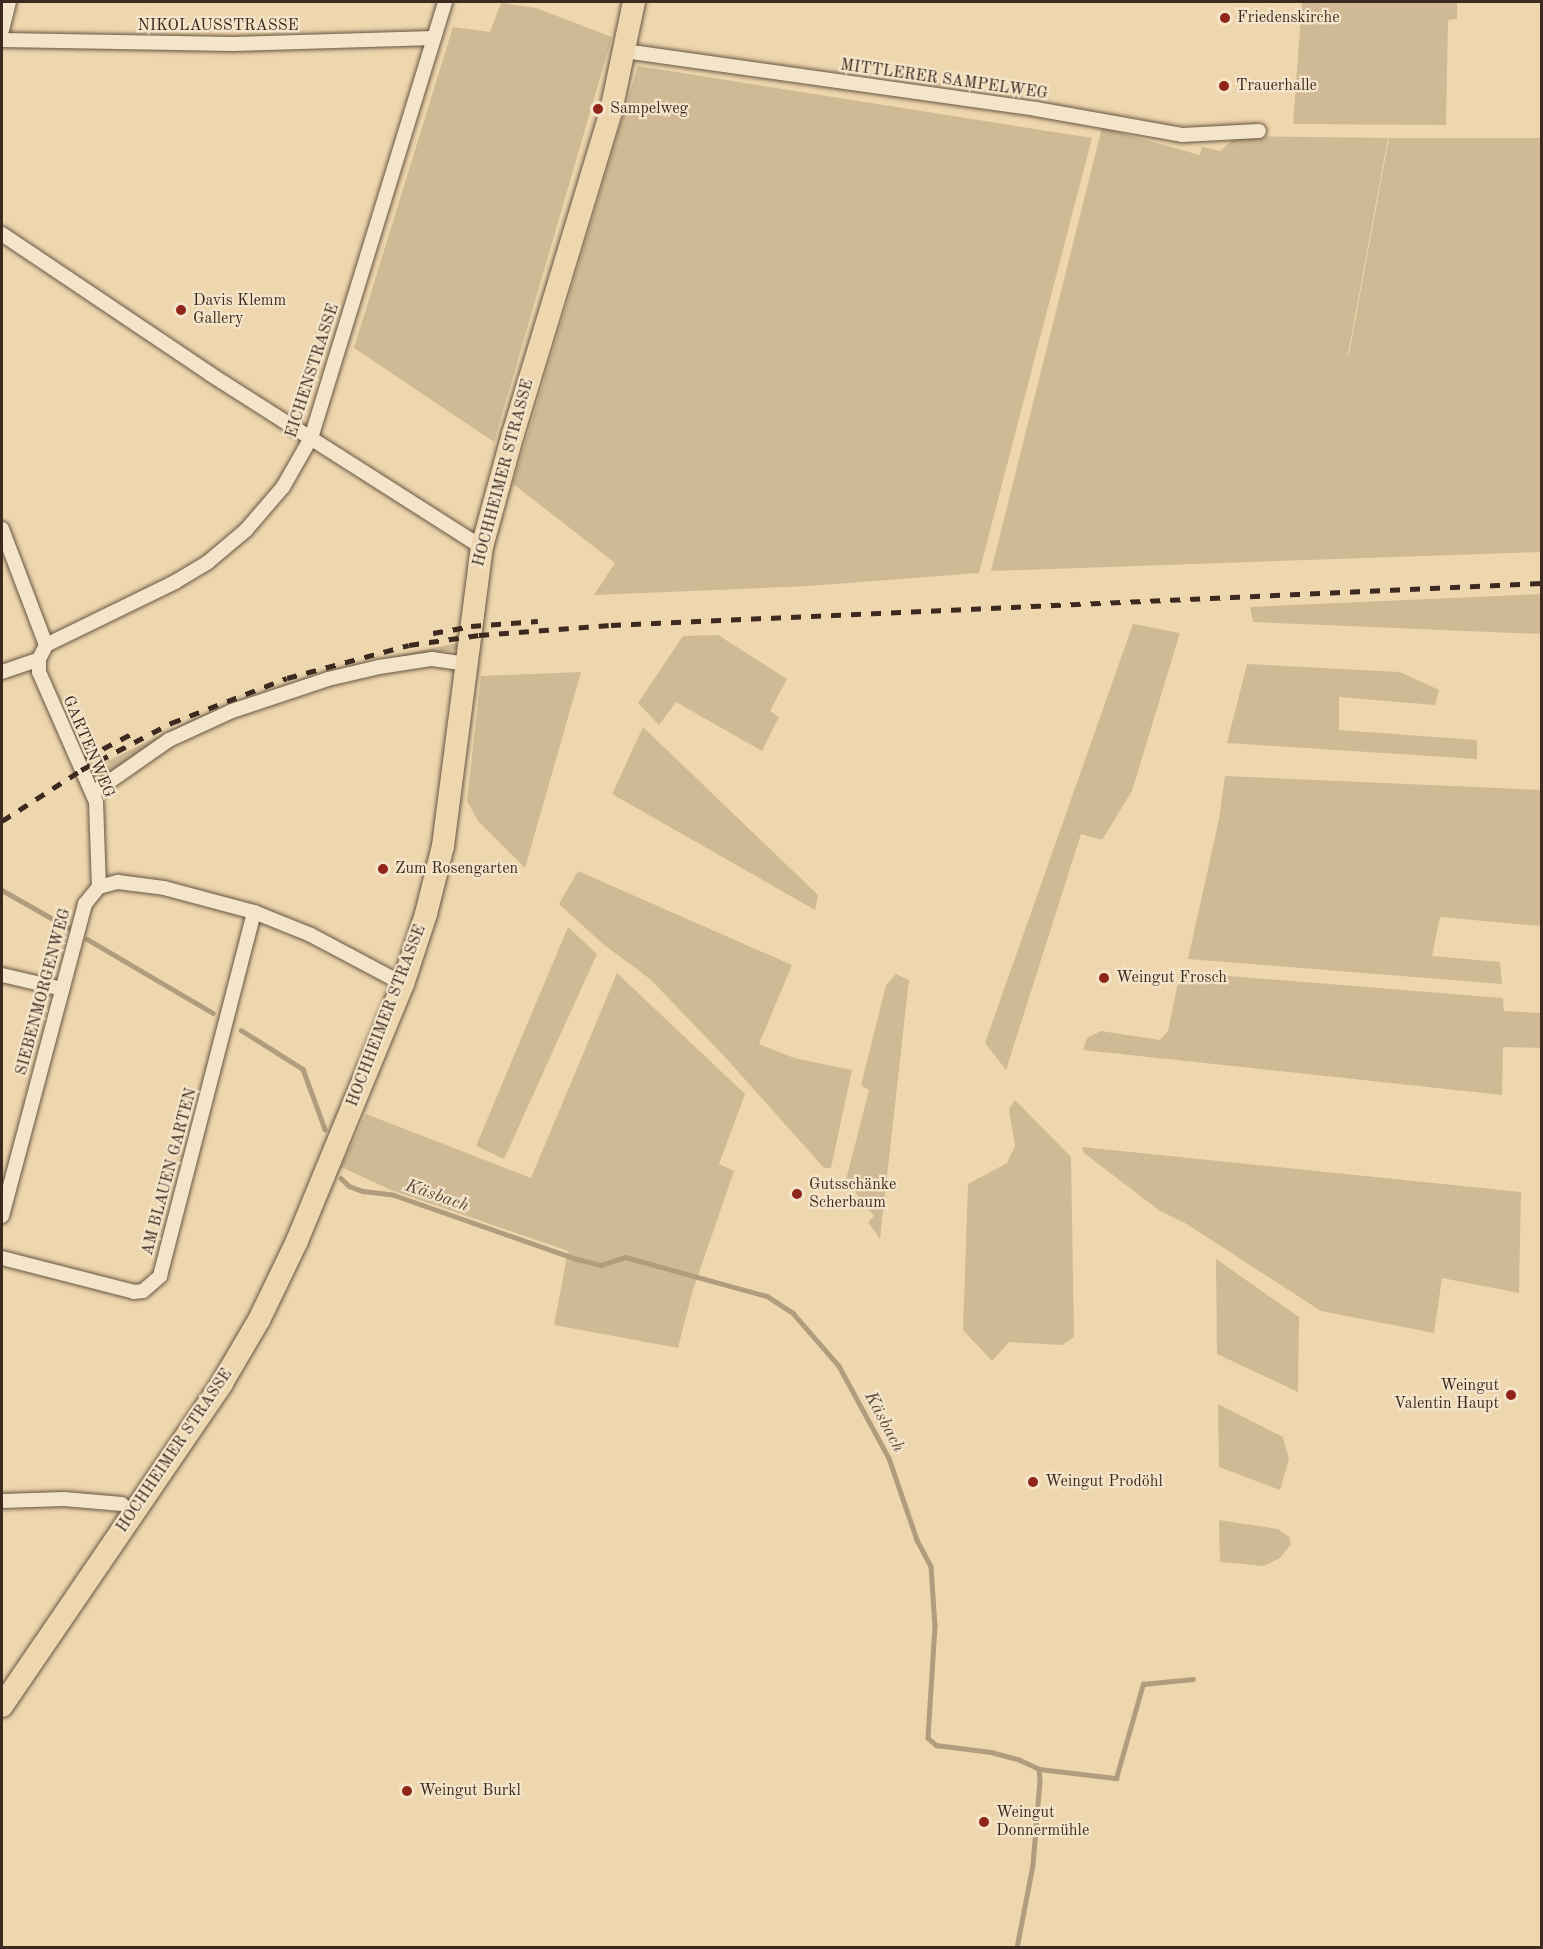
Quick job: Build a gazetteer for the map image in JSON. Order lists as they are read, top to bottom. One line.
{"streets":{"main road":["HOCHHEIMER STRASSE"],"street":["NIKOLAUSSTRASSE","MITTLERER SAMPELWEG","EICHENSTRASSE","GARTENWEG","SIEBENMORGENWEG","AM BLAUEN GARTEN"]},"crossings":[["NIKOLAUSSTRASSE","EICHENSTRASSE"],["MITTLERER SAMPELWEG","HOCHHEIMER STRASSE"],["GARTENWEG","SIEBENMORGENWEG"]],"water":["Käsbach"],"places":["Friedenskirche","Trauerhalle","Sampelweg","Davis Klemm Gallery","Zum Rosengarten","Weingut Frosch","Gutsschänke Scherbaum","Weingut Valentin Haupt","Weingut Prodöhl","Weingut Burkl","Weingut Donnermühle"]}
